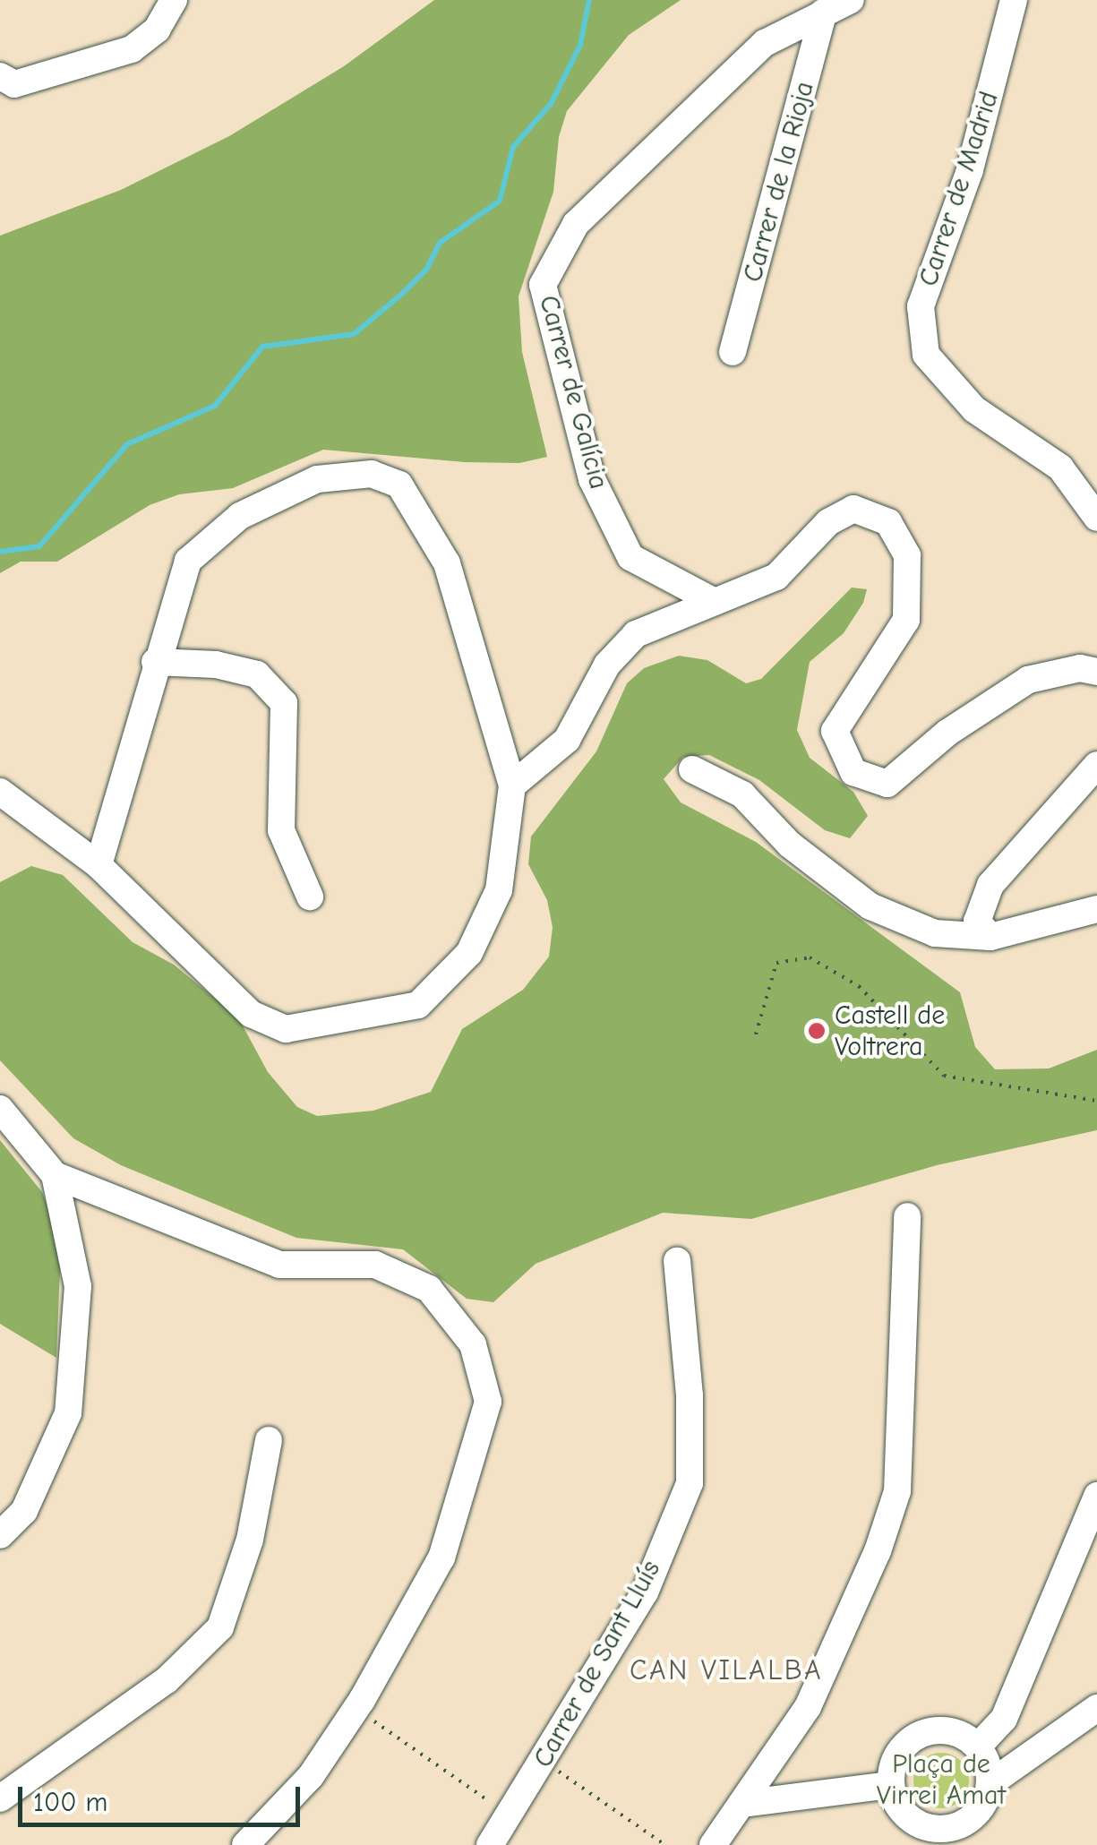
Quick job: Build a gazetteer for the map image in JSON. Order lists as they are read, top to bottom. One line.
{"streets":{"street":["Carrer de la Rioja","Carrer de Madrid","Carrer de Galícia","Carrer de Sant Lluís"]},"crossings":[["Carrer de la Rioja","Carrer de Galícia"]],"districts":["CAN VILALBA"],"parks":["Plaça de Virrei Amat"],"places":["Castell de Voltrera"],"scale_bar":"100 m"}
